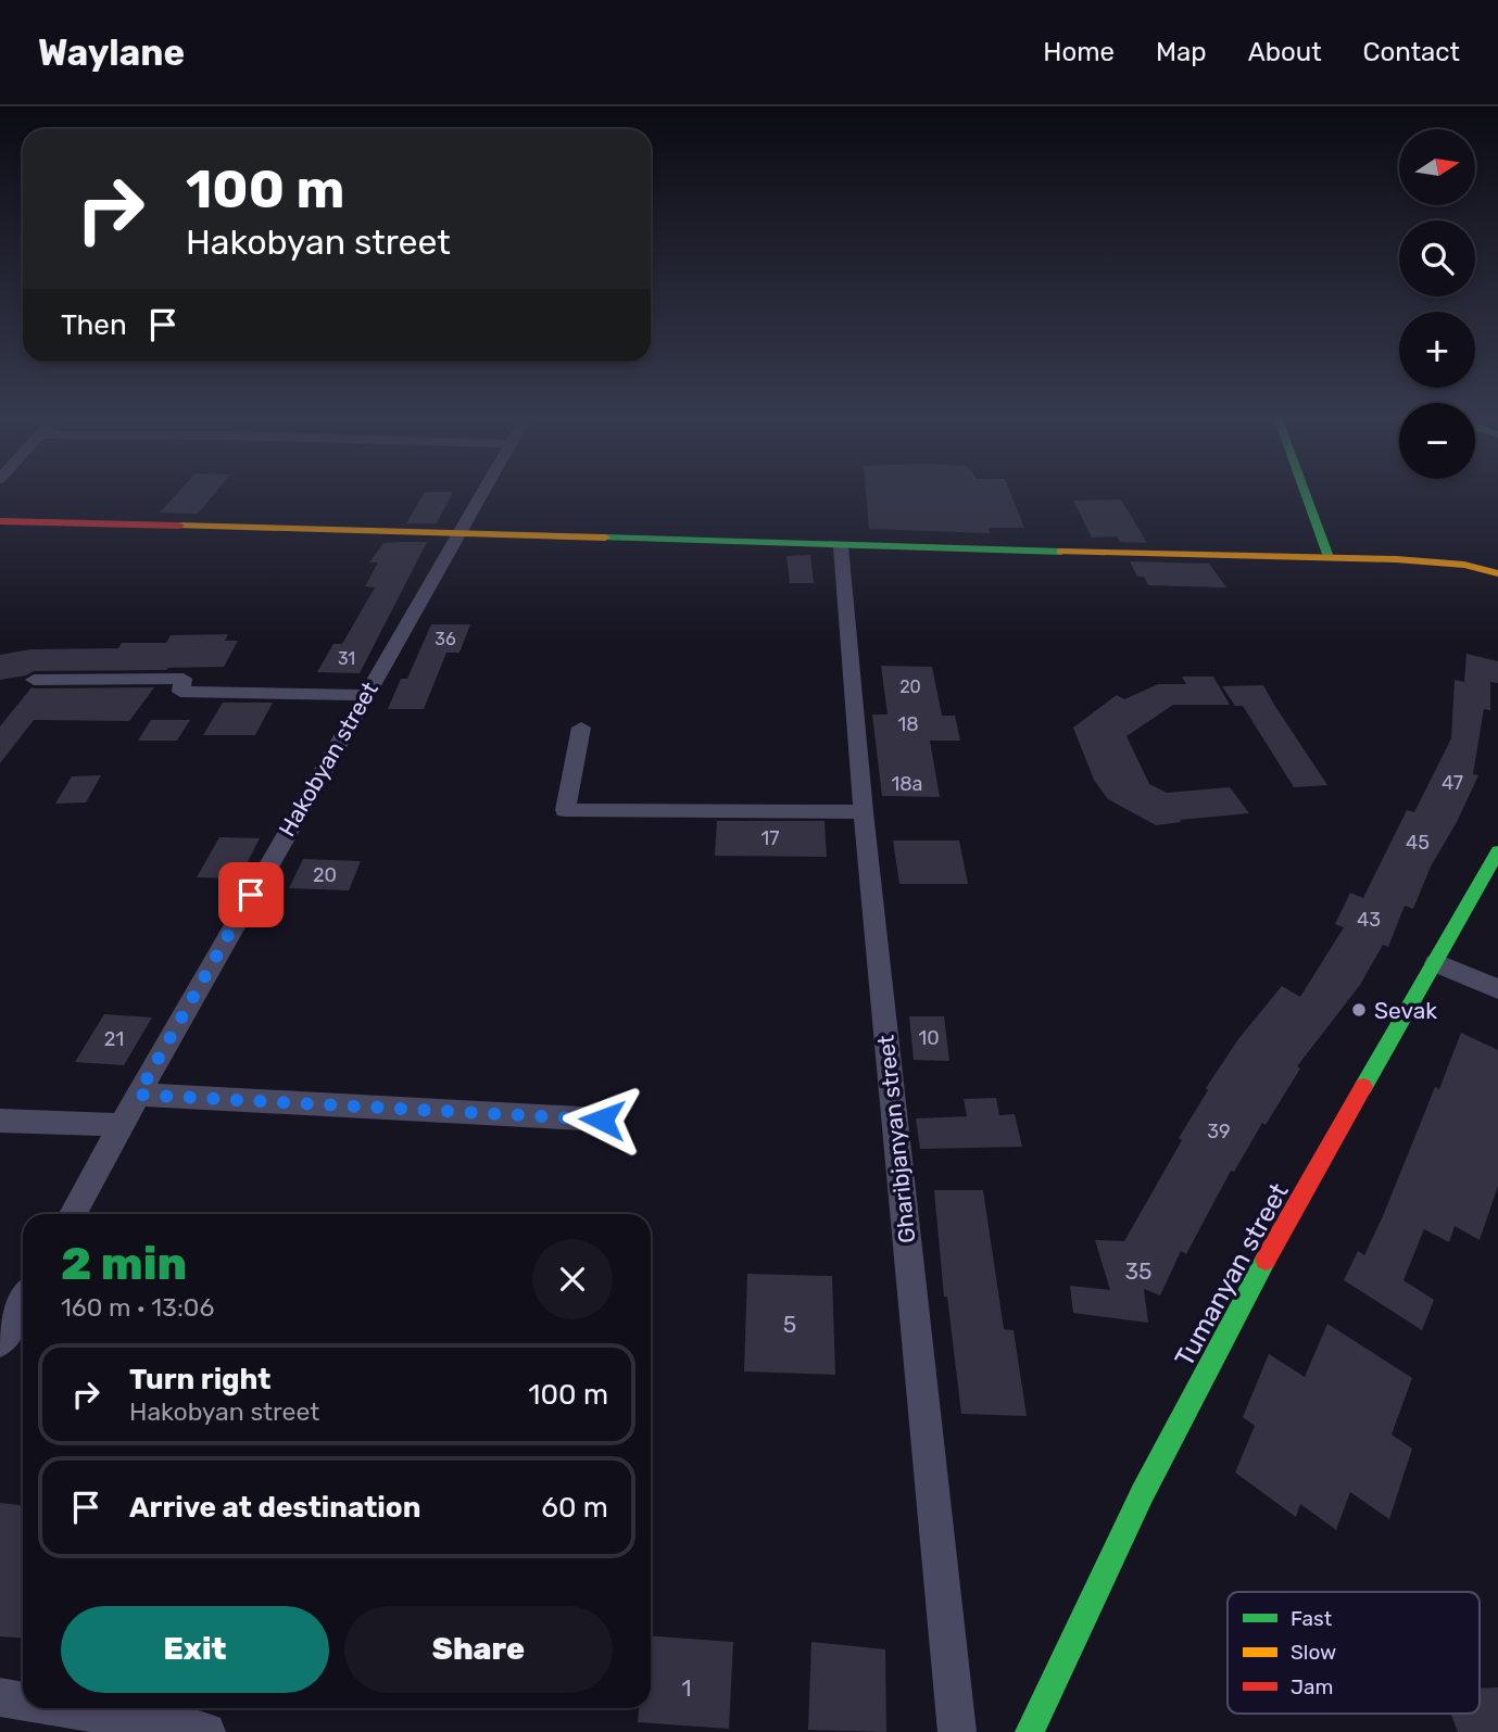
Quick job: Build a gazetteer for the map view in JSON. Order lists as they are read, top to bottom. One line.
{"streets":{"main road":["Tumanyan street"],"street":["Hakobyan street","Gharibjanyan street"]},"places":["Sevak"],"house_numbers":["36","31","20","18","47","18a","17","45","20","43","10","21","39","35","5","1"],"legend":["Fast","Slow","Jam"],"north":"right","page":{"header":"Waylane","nav":["Home","Map","About","Contact"],"map_buttons":["+","−"],"turn":["100 m","Hakobyan street"],"then":"Then","heading":["2 min","160 m · 13:06"],"list":[{"name":"Turn right","note":"Hakobyan street","value":"100 m"},{"name":"Arrive at destination","value":"60 m"}],"buttons":["Exit","Share"]}}
